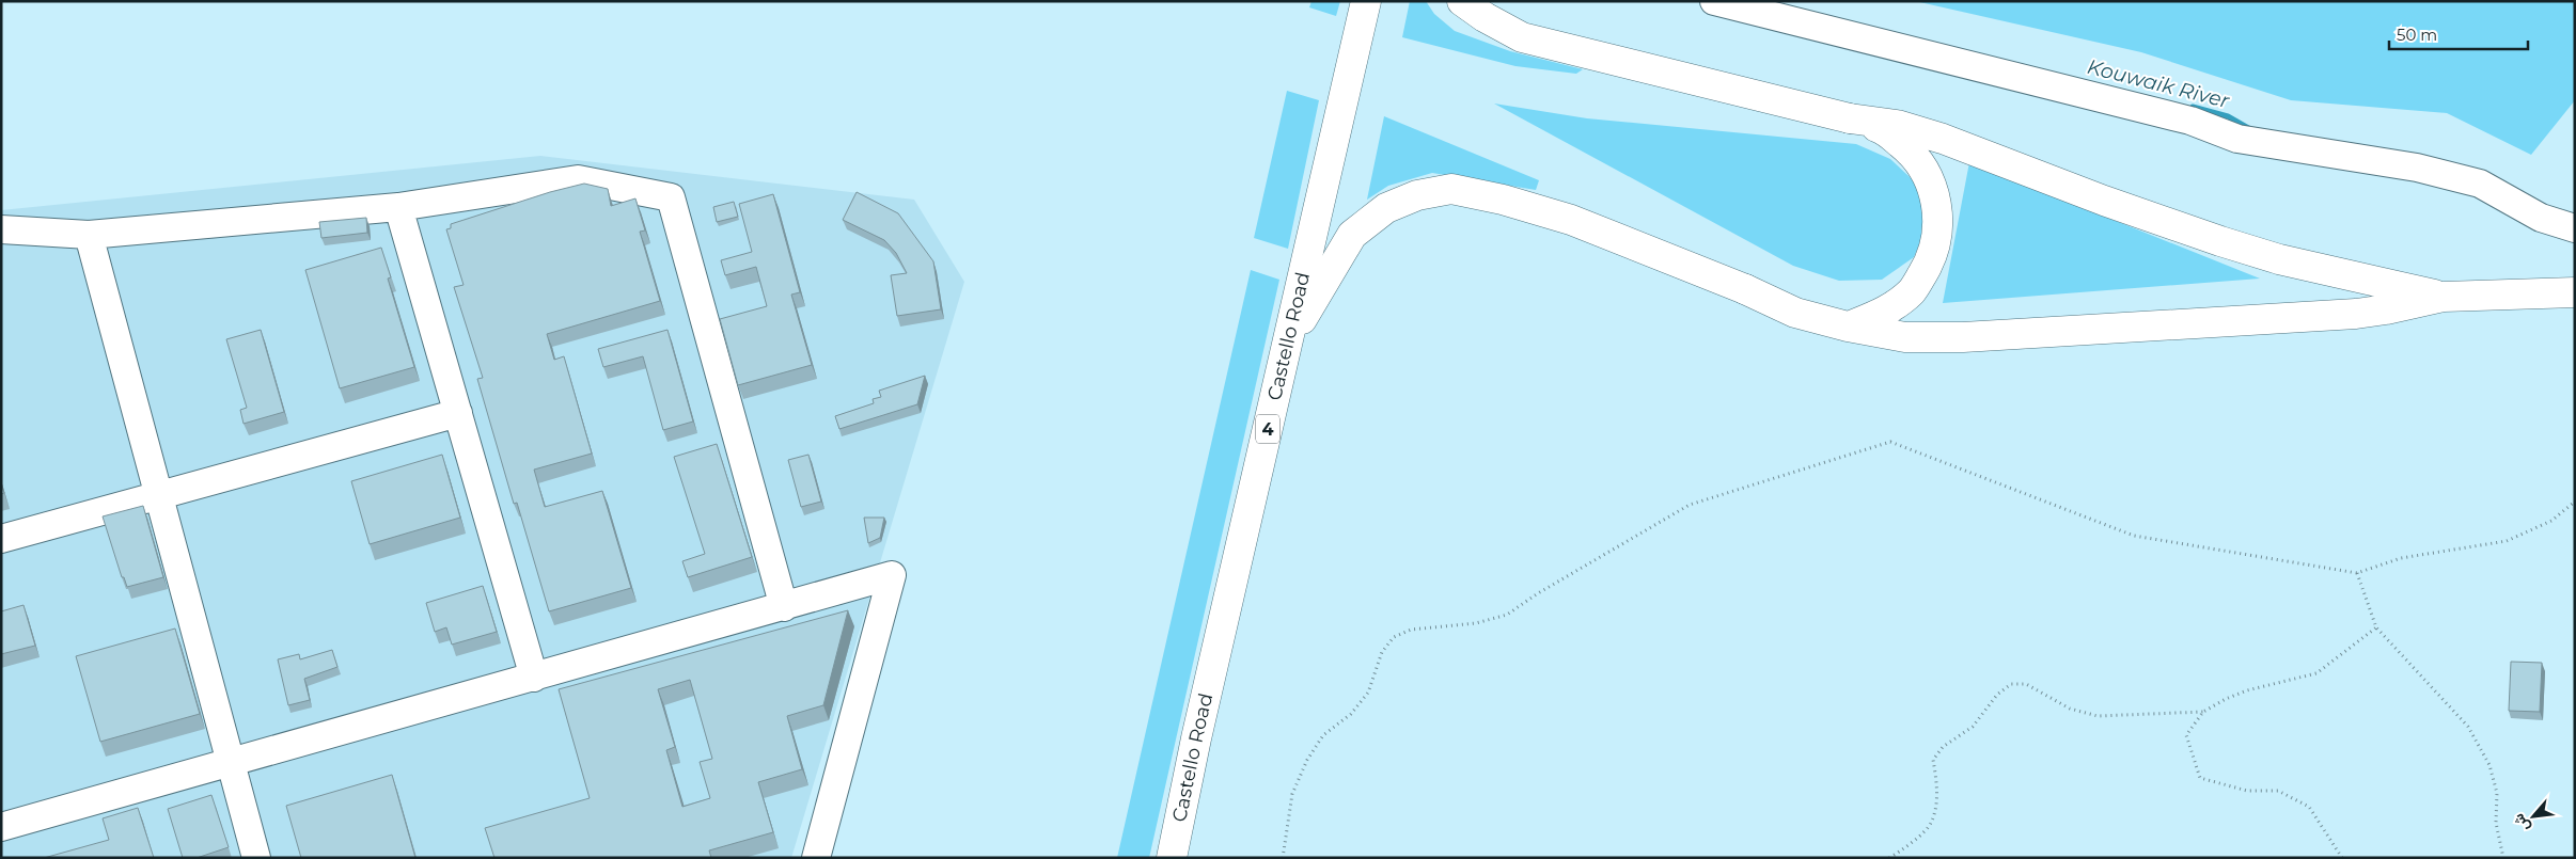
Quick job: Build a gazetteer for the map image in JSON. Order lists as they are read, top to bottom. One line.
{"streets":{"main road":["Castello Road","4"]},"water":["Kouwaik River"],"scale_bar":"50 m","north":"bottom left"}
